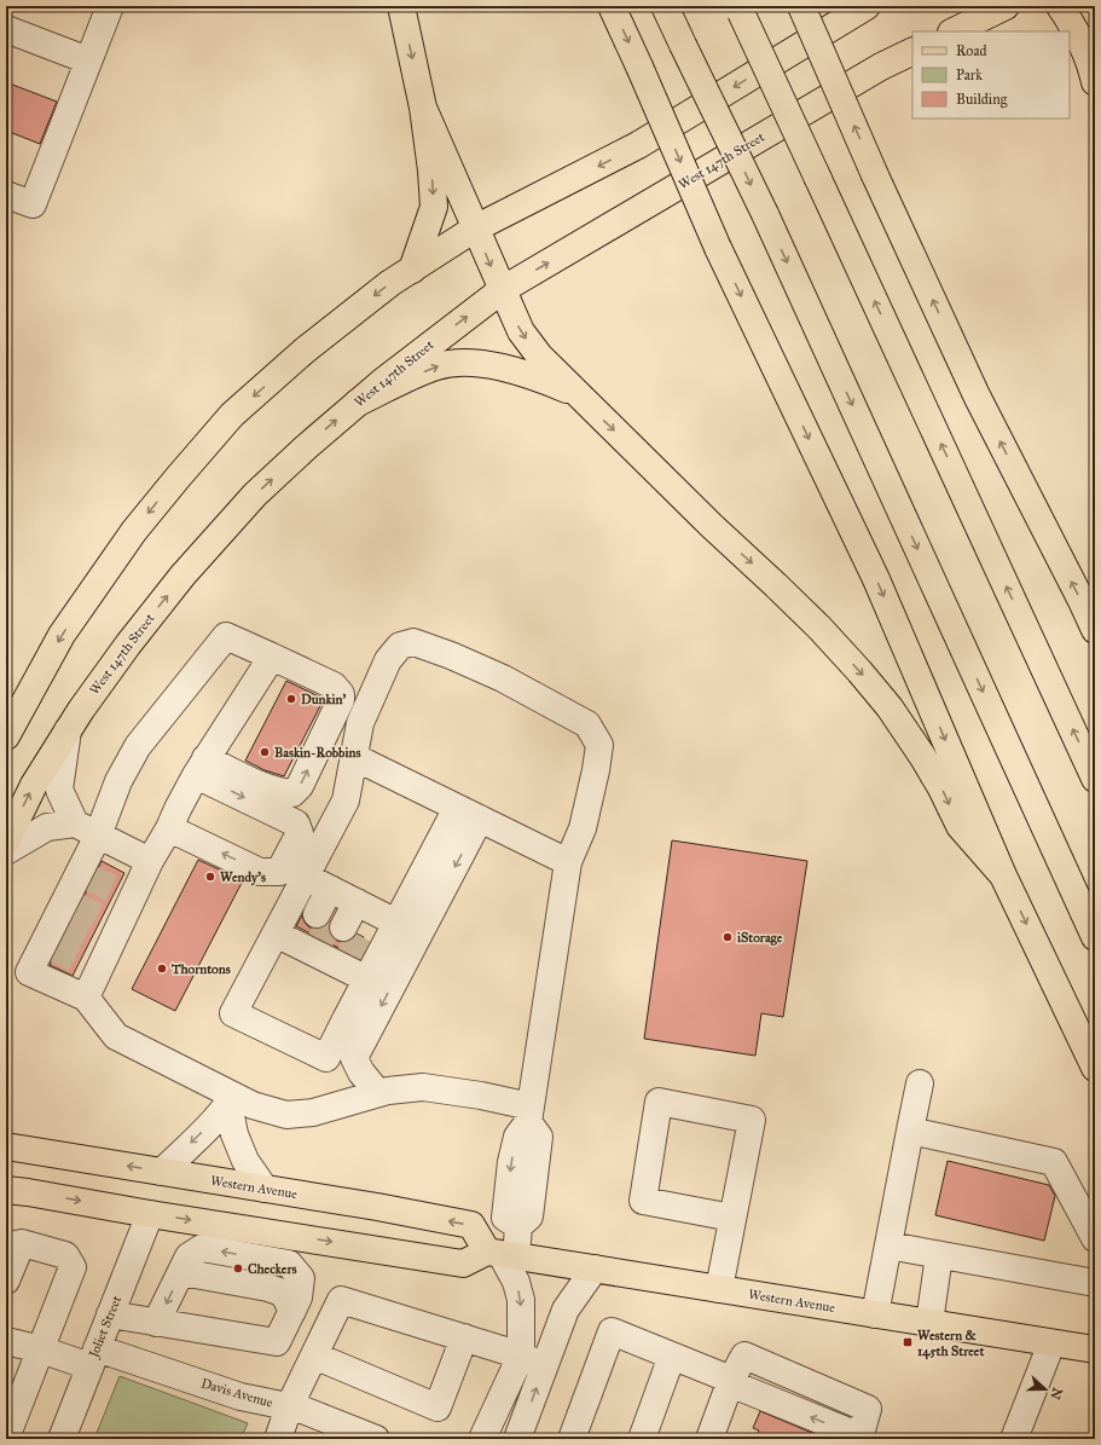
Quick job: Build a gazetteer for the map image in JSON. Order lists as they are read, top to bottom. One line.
{"streets":{"main road":["West 147th Street","Western Avenue"],"street":["Joliet Street","Davis Avenue"]},"crossings":[["Joliet Street","Davis Avenue"]],"places":{"other":["Dunkin'","Baskin-Robbins","Wendy's","iStorage","Thorntons","Checkers"],"transit":["Western & 145th Street"]},"legend":["Road","Park","Building"],"north":"right"}
